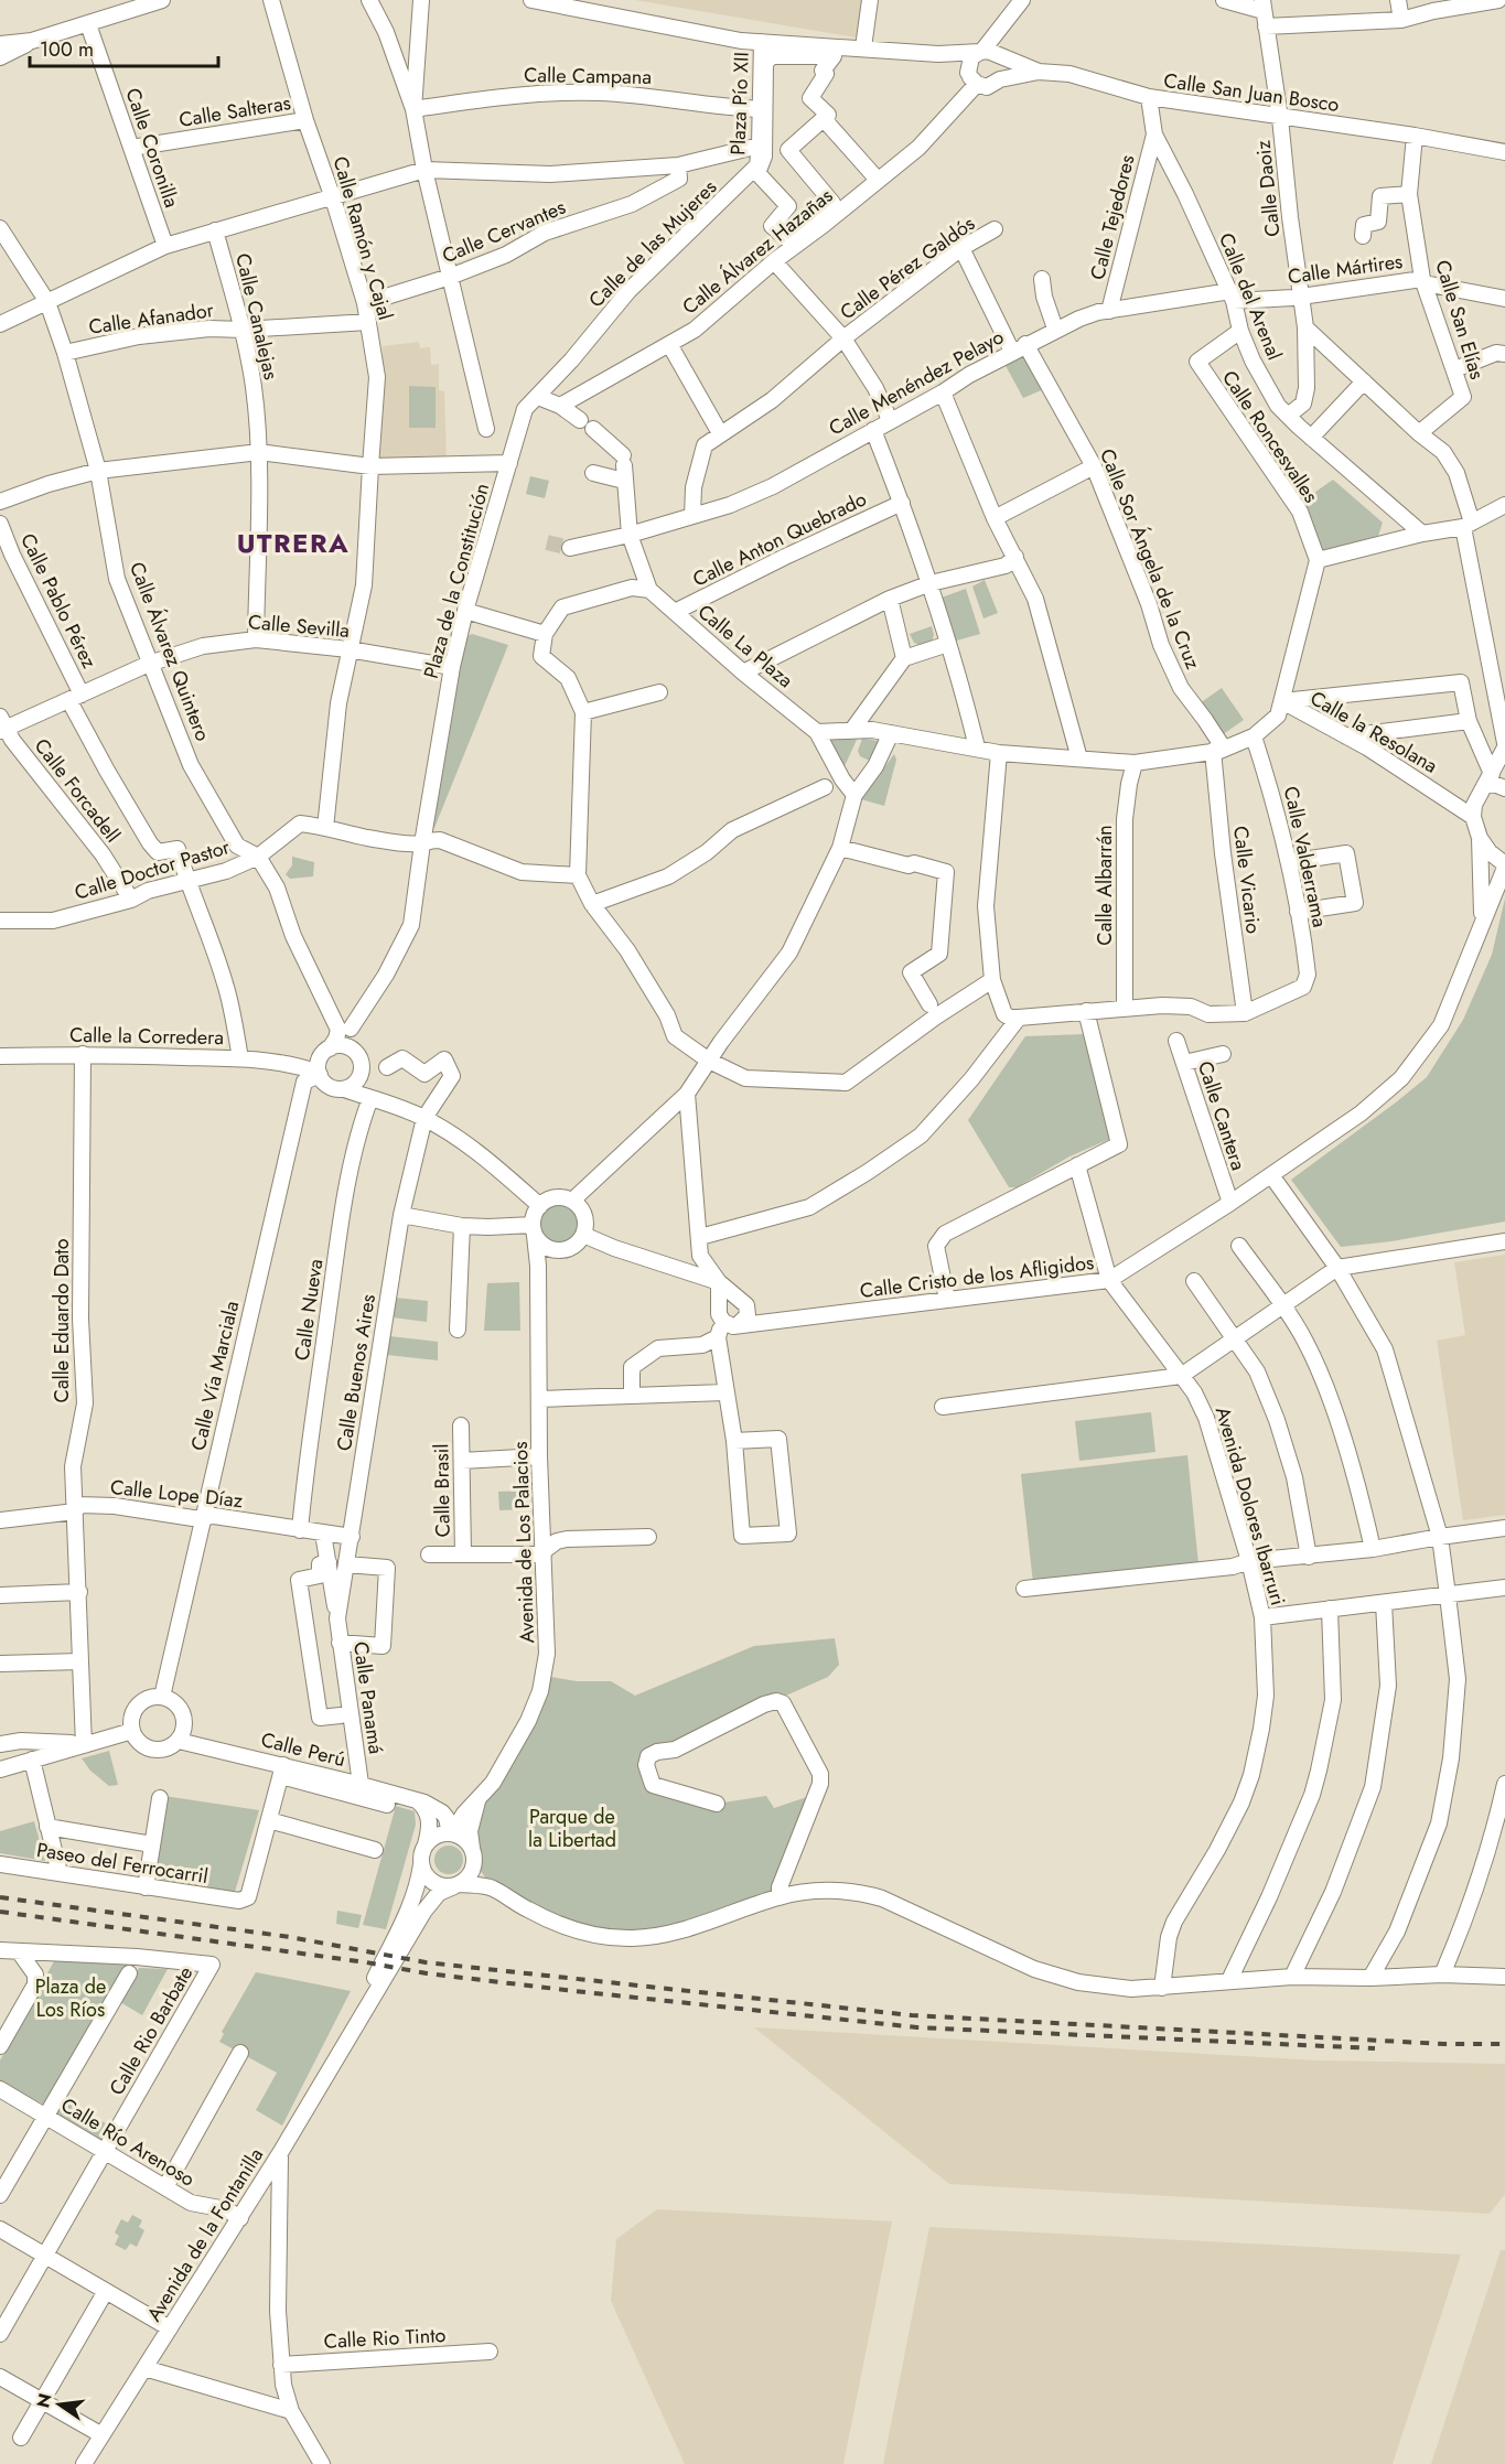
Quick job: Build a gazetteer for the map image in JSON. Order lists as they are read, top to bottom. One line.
{"streets":{"street":["Calle Campana","Calle San Juan Bosco","Plaza Pío XII","Calle Salteras","Calle Coronilla","Calle Daoiz","Calle Tejedores","Calle Cervantes","Calle Ramón y Cajal","Calle de las Mujeres","Calle Álvarez Hazañas","Calle Pérez Galdós","Calle Mártires","Calle del Arenal","Calle Canalejas","Calle Afanador","Calle San Elías","Calle Menéndez Pelayo","Calle Roncesvalles","Calle Anton Quebrado","Calle Sor Ángela de la Cruz","Plaza de la Constitución","Calle Pablo Pérez","Calle Sevilla","Calle La Plaza","Calle Álvarez Quintero","Calle la Resolana","Calle Forcadell","Calle Valderrama","Calle Doctor Pastor","Calle Vicario","Calle Albarrán","Calle la Corredera","Calle Cantera","Calle Cristo de los Afligidos","Calle Nueva","Calle Eduardo Dato","Calle Buenos Aires","Calle Vía Marciala","Calle Brasil","Calle Lope Díaz","Avenida Dolores Ibarruri","Avenida de Los Palacios","Calle Panamá","Calle Perú","Paseo del Ferrocarril","Calle Rio Barbate","Calle Río Arenoso","Avenida de la Fontanilla","Calle Rio Tinto"]},"crossings":[["Calle Campana","Plaza Pío XII"],["Calle San Juan Bosco","Plaza Pío XII"],["Calle San Juan Bosco","Calle Daoiz"],["Calle San Juan Bosco","Calle Álvarez Hazañas"],["Calle San Juan Bosco","Calle del Arenal"],["Calle San Juan Bosco","Calle San Elías"],["Plaza Pío XII","Calle de las Mujeres"],["Calle Salteras","Calle Coronilla"],["Calle Salteras","Calle Ramón y Cajal"],["Calle Daoiz","Calle Mártires"],["Calle Daoiz","Calle del Arenal"],["Calle Tejedores","Calle del Arenal"],["Calle Tejedores","Calle Menéndez Pelayo"],["Calle Cervantes","Calle Ramón y Cajal"],["Calle Ramón y Cajal","Calle Afanador"],["Calle Ramón y Cajal","Calle Sevilla"],["Calle Ramón y Cajal","Calle Doctor Pastor"],["Calle de las Mujeres","Plaza de la Constitución"],["Calle Pérez Galdós","Calle Sor Ángela de la Cruz"],["Calle Mártires","Calle del Arenal"],["Calle Mártires","Calle San Elías"],["Calle Mártires","Calle Menéndez Pelayo"],["Calle del Arenal","Calle Menéndez Pelayo"],["Calle del Arenal","Calle Roncesvalles"],["Calle Canalejas","Calle Afanador"],["Calle Canalejas","Calle Sevilla"],["Calle Afanador","Calle Álvarez Quintero"],["Calle Menéndez Pelayo","Calle Sor Ángela de la Cruz"],["Calle Anton Quebrado","Calle La Plaza"],["Calle Sor Ángela de la Cruz","Calle Vicario"],["Plaza de la Constitución","Calle Sevilla"],["Plaza de la Constitución","Calle Álvarez Quintero"],["Plaza de la Constitución","Calle Doctor Pastor"],["Calle Pablo Pérez","Calle Sevilla"],["Calle Pablo Pérez","Calle Doctor Pastor"],["Calle Sevilla","Calle Álvarez Quintero"],["Calle Sevilla","Calle Forcadell"],["Calle Álvarez Quintero","Calle Doctor Pastor"],["Calle Forcadell","Calle Doctor Pastor"],["Calle Valderrama","Calle Vicario"],["Calle la Corredera","Calle Eduardo Dato"],["Calle la Corredera","Calle Vía Marciala"],["Calle Cantera","Calle Cristo de los Afligidos"],["Calle Cristo de los Afligidos","Avenida Dolores Ibarruri"],["Calle Nueva","Calle Lope Díaz"],["Calle Eduardo Dato","Calle Lope Díaz"],["Calle Buenos Aires","Calle Lope Díaz"],["Calle Buenos Aires","Calle Panamá"],["Calle Vía Marciala","Calle Lope Díaz"],["Calle Vía Marciala","Calle Perú"],["Calle Lope Díaz","Calle Panamá"],["Avenida de Los Palacios","Avenida de la Fontanilla"],["Calle Panamá","Calle Perú"],["Calle Rio Barbate","Calle Río Arenoso"],["Calle Río Arenoso","Avenida de la Fontanilla"]],"districts":["UTRERA"],"parks":["Parque de la Libertad","Plaza de Los Ríos"],"scale_bar":"100 m","north":"left"}
